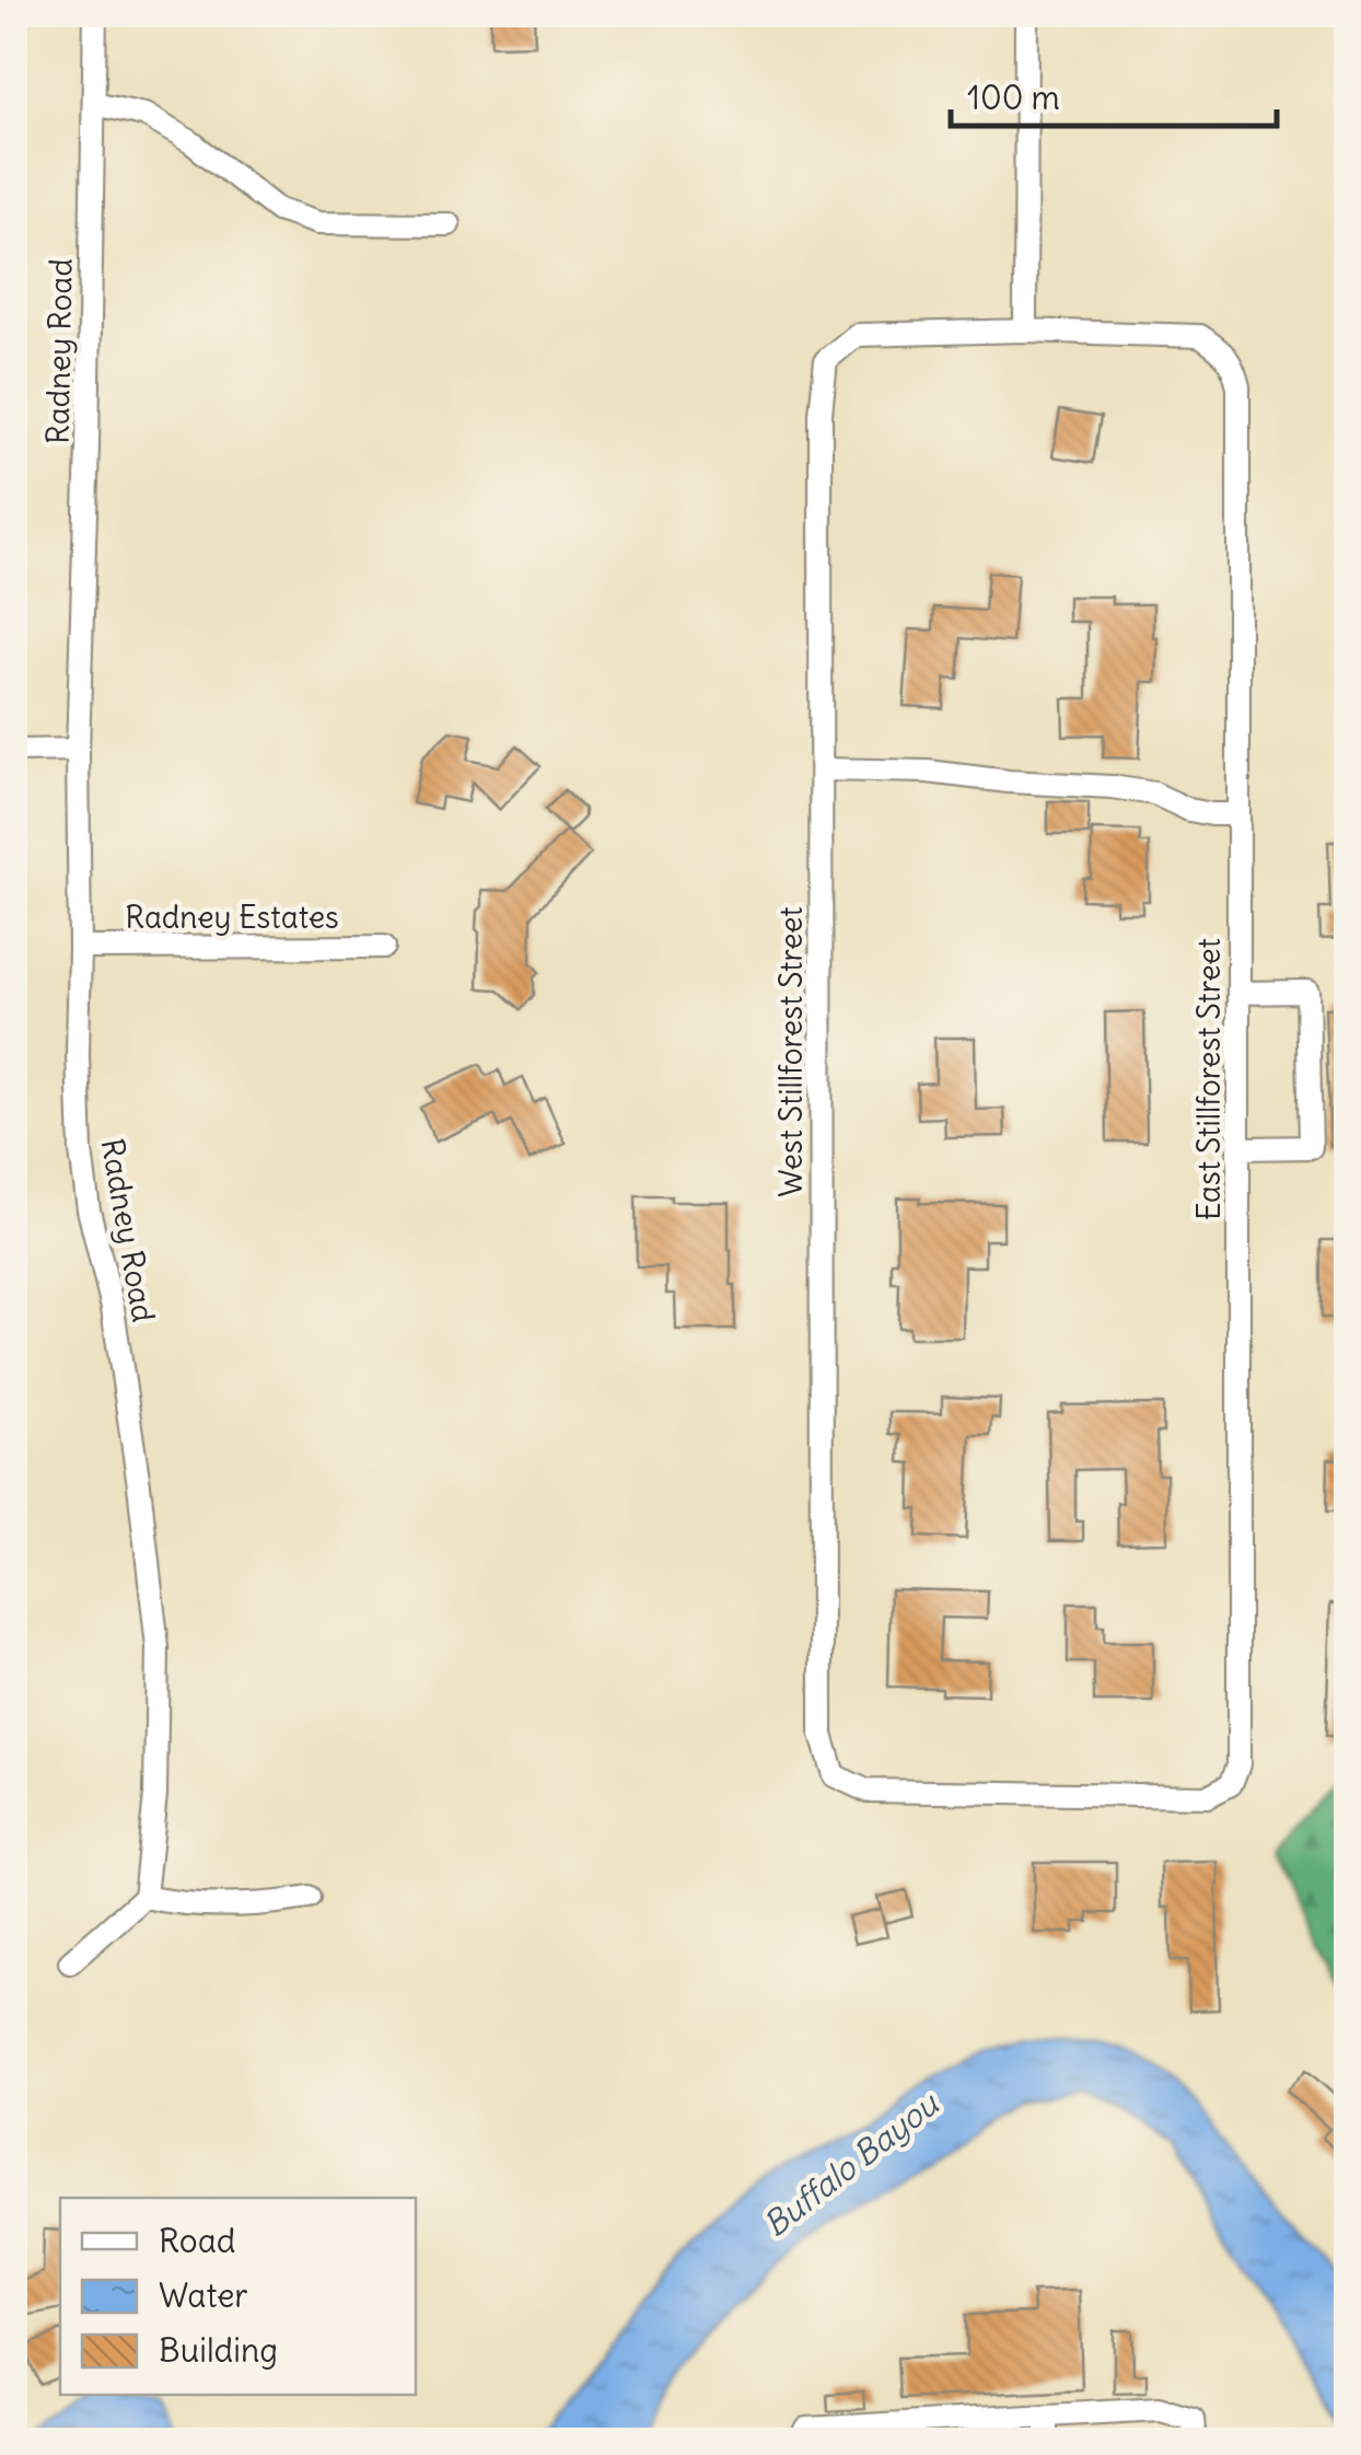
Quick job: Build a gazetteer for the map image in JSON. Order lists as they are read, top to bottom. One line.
{"streets":{"street":["Radney Road","Radney Estates","West Stillforest Street","East Stillforest Street"]},"crossings":[["Radney Road","Radney Estates"],["West Stillforest Street","East Stillforest Street"]],"water":["Buffalo Bayou"],"legend":["Road","Water","Building"],"scale_bar":"100 m"}
